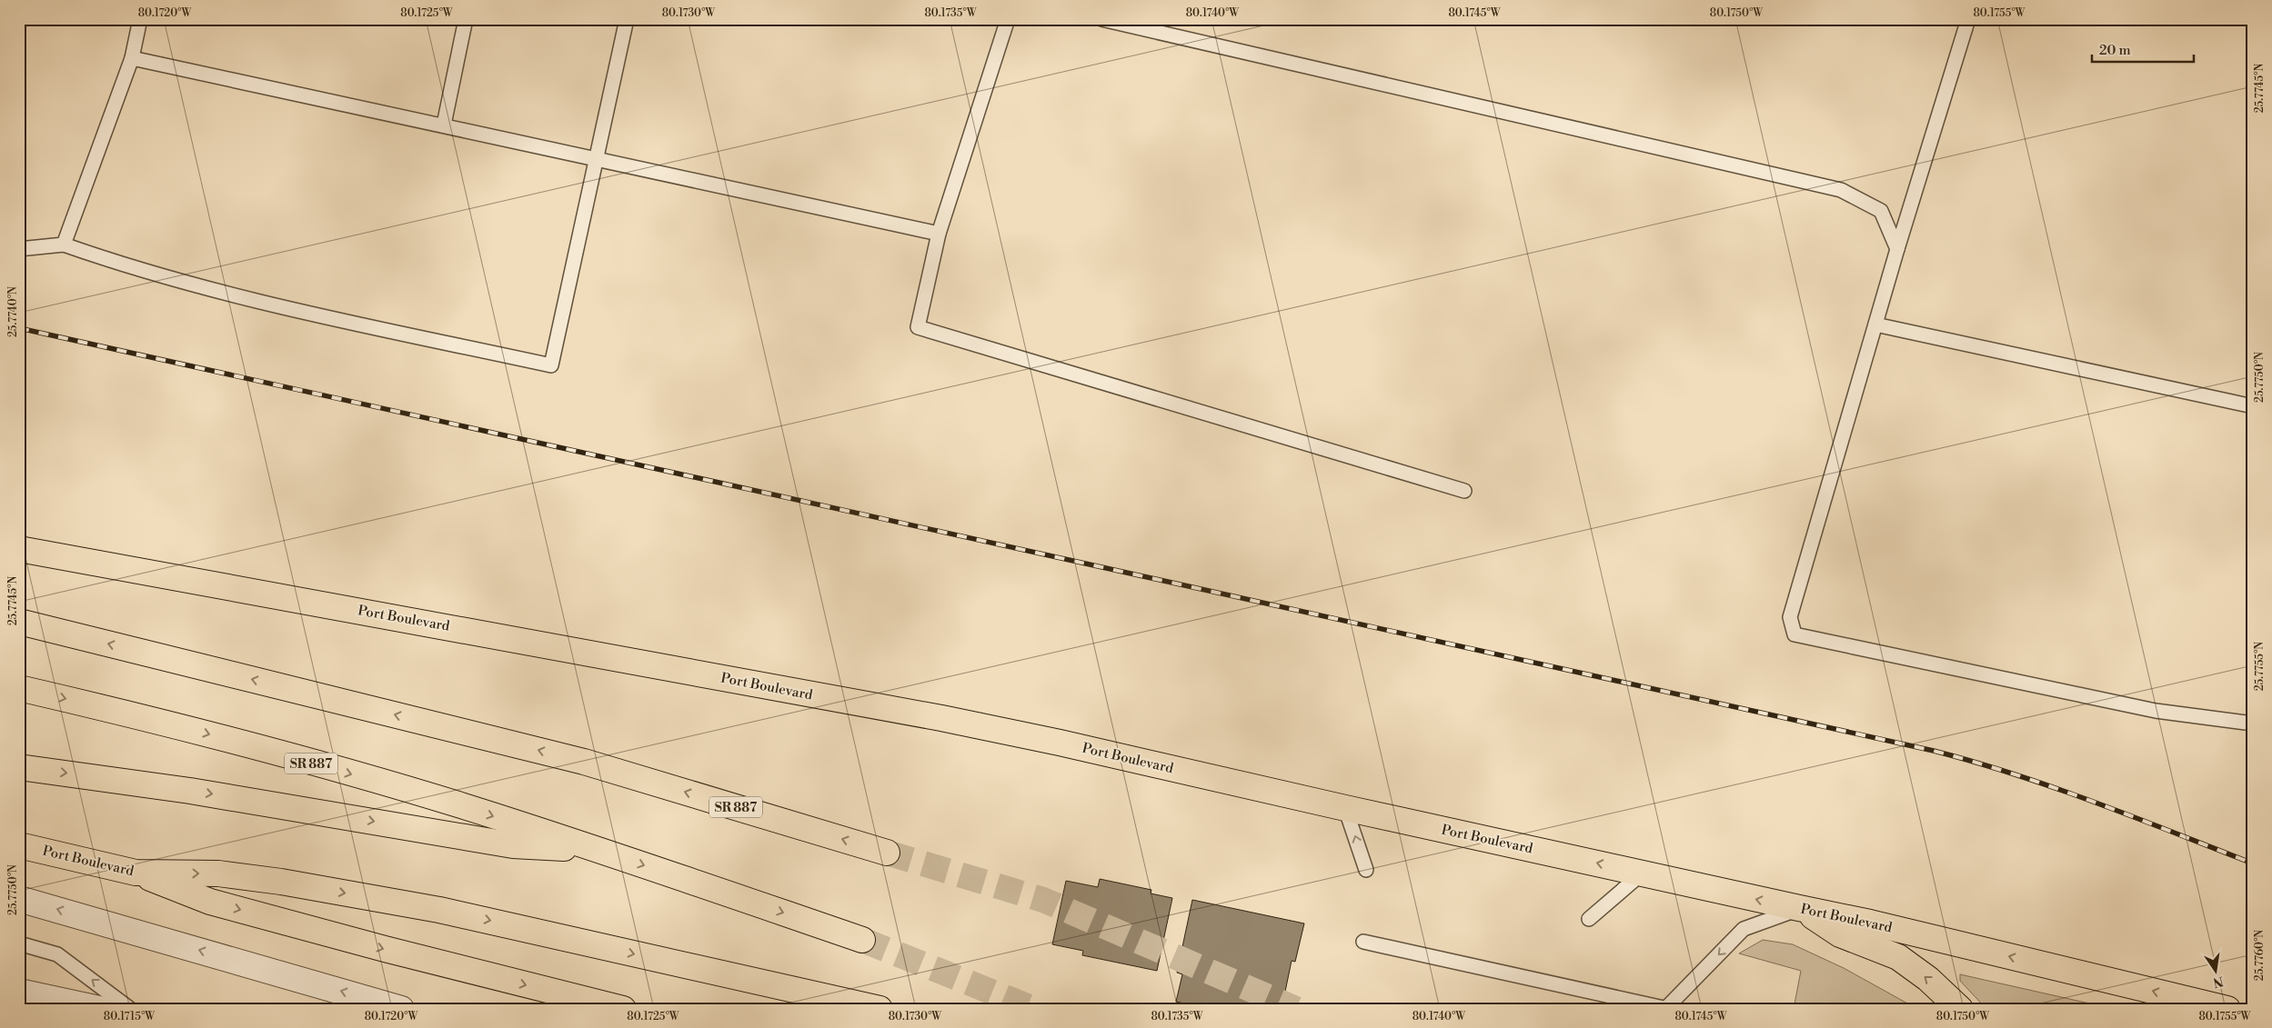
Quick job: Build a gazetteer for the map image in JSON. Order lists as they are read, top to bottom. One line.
{"streets":{"main road":["Port Boulevard","SR 887"]},"scale_bar":"20 m","north":"bottom","coordinates":["80.1720°W","80.1725°W","80.1730°W","80.1735°W","80.1740°W","80.1745°W","80.1750°W","80.1755°W","25.7745°N","25.7740°N","25.7750°N","25.7755°N","25.7760°N","80.1715°W"]}
